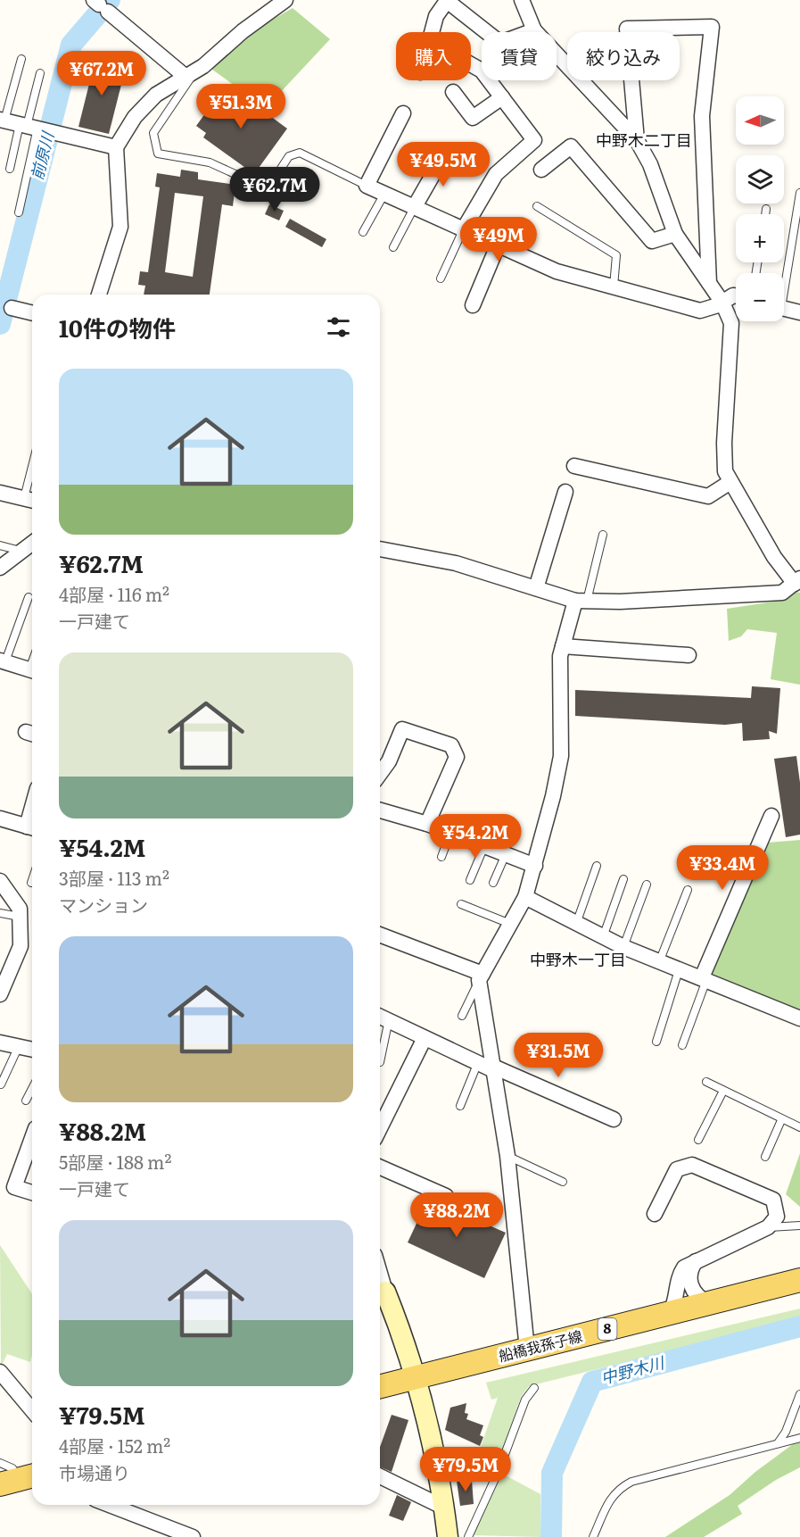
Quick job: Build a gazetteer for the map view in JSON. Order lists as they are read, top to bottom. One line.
{"streets":{"main road":["8","船橋我孫子線"]},"districts":["中野木二丁目","中野木一丁目"],"water":["前原川","中野木川"],"north":"left","page":{"chip":["購入","賃貸","絞り込み"],"price":["¥67.2M","¥51.3M","¥49.5M","¥62.7M","¥49M","¥54.2M","¥33.4M","¥31.5M","¥88.2M","¥79.5M"],"map_buttons":["+","−"],"heading":"10件の物件","list":[{"name":"¥62.7M","note":"4部屋 · 116 m² · 一戸建て"},{"name":"¥54.2M","note":"3部屋 · 113 m² · マンション"},{"name":"¥88.2M","note":"5部屋 · 188 m² · 一戸建て"},{"name":"¥79.5M","note":"4部屋 · 152 m² · 市場通り"}]}}
